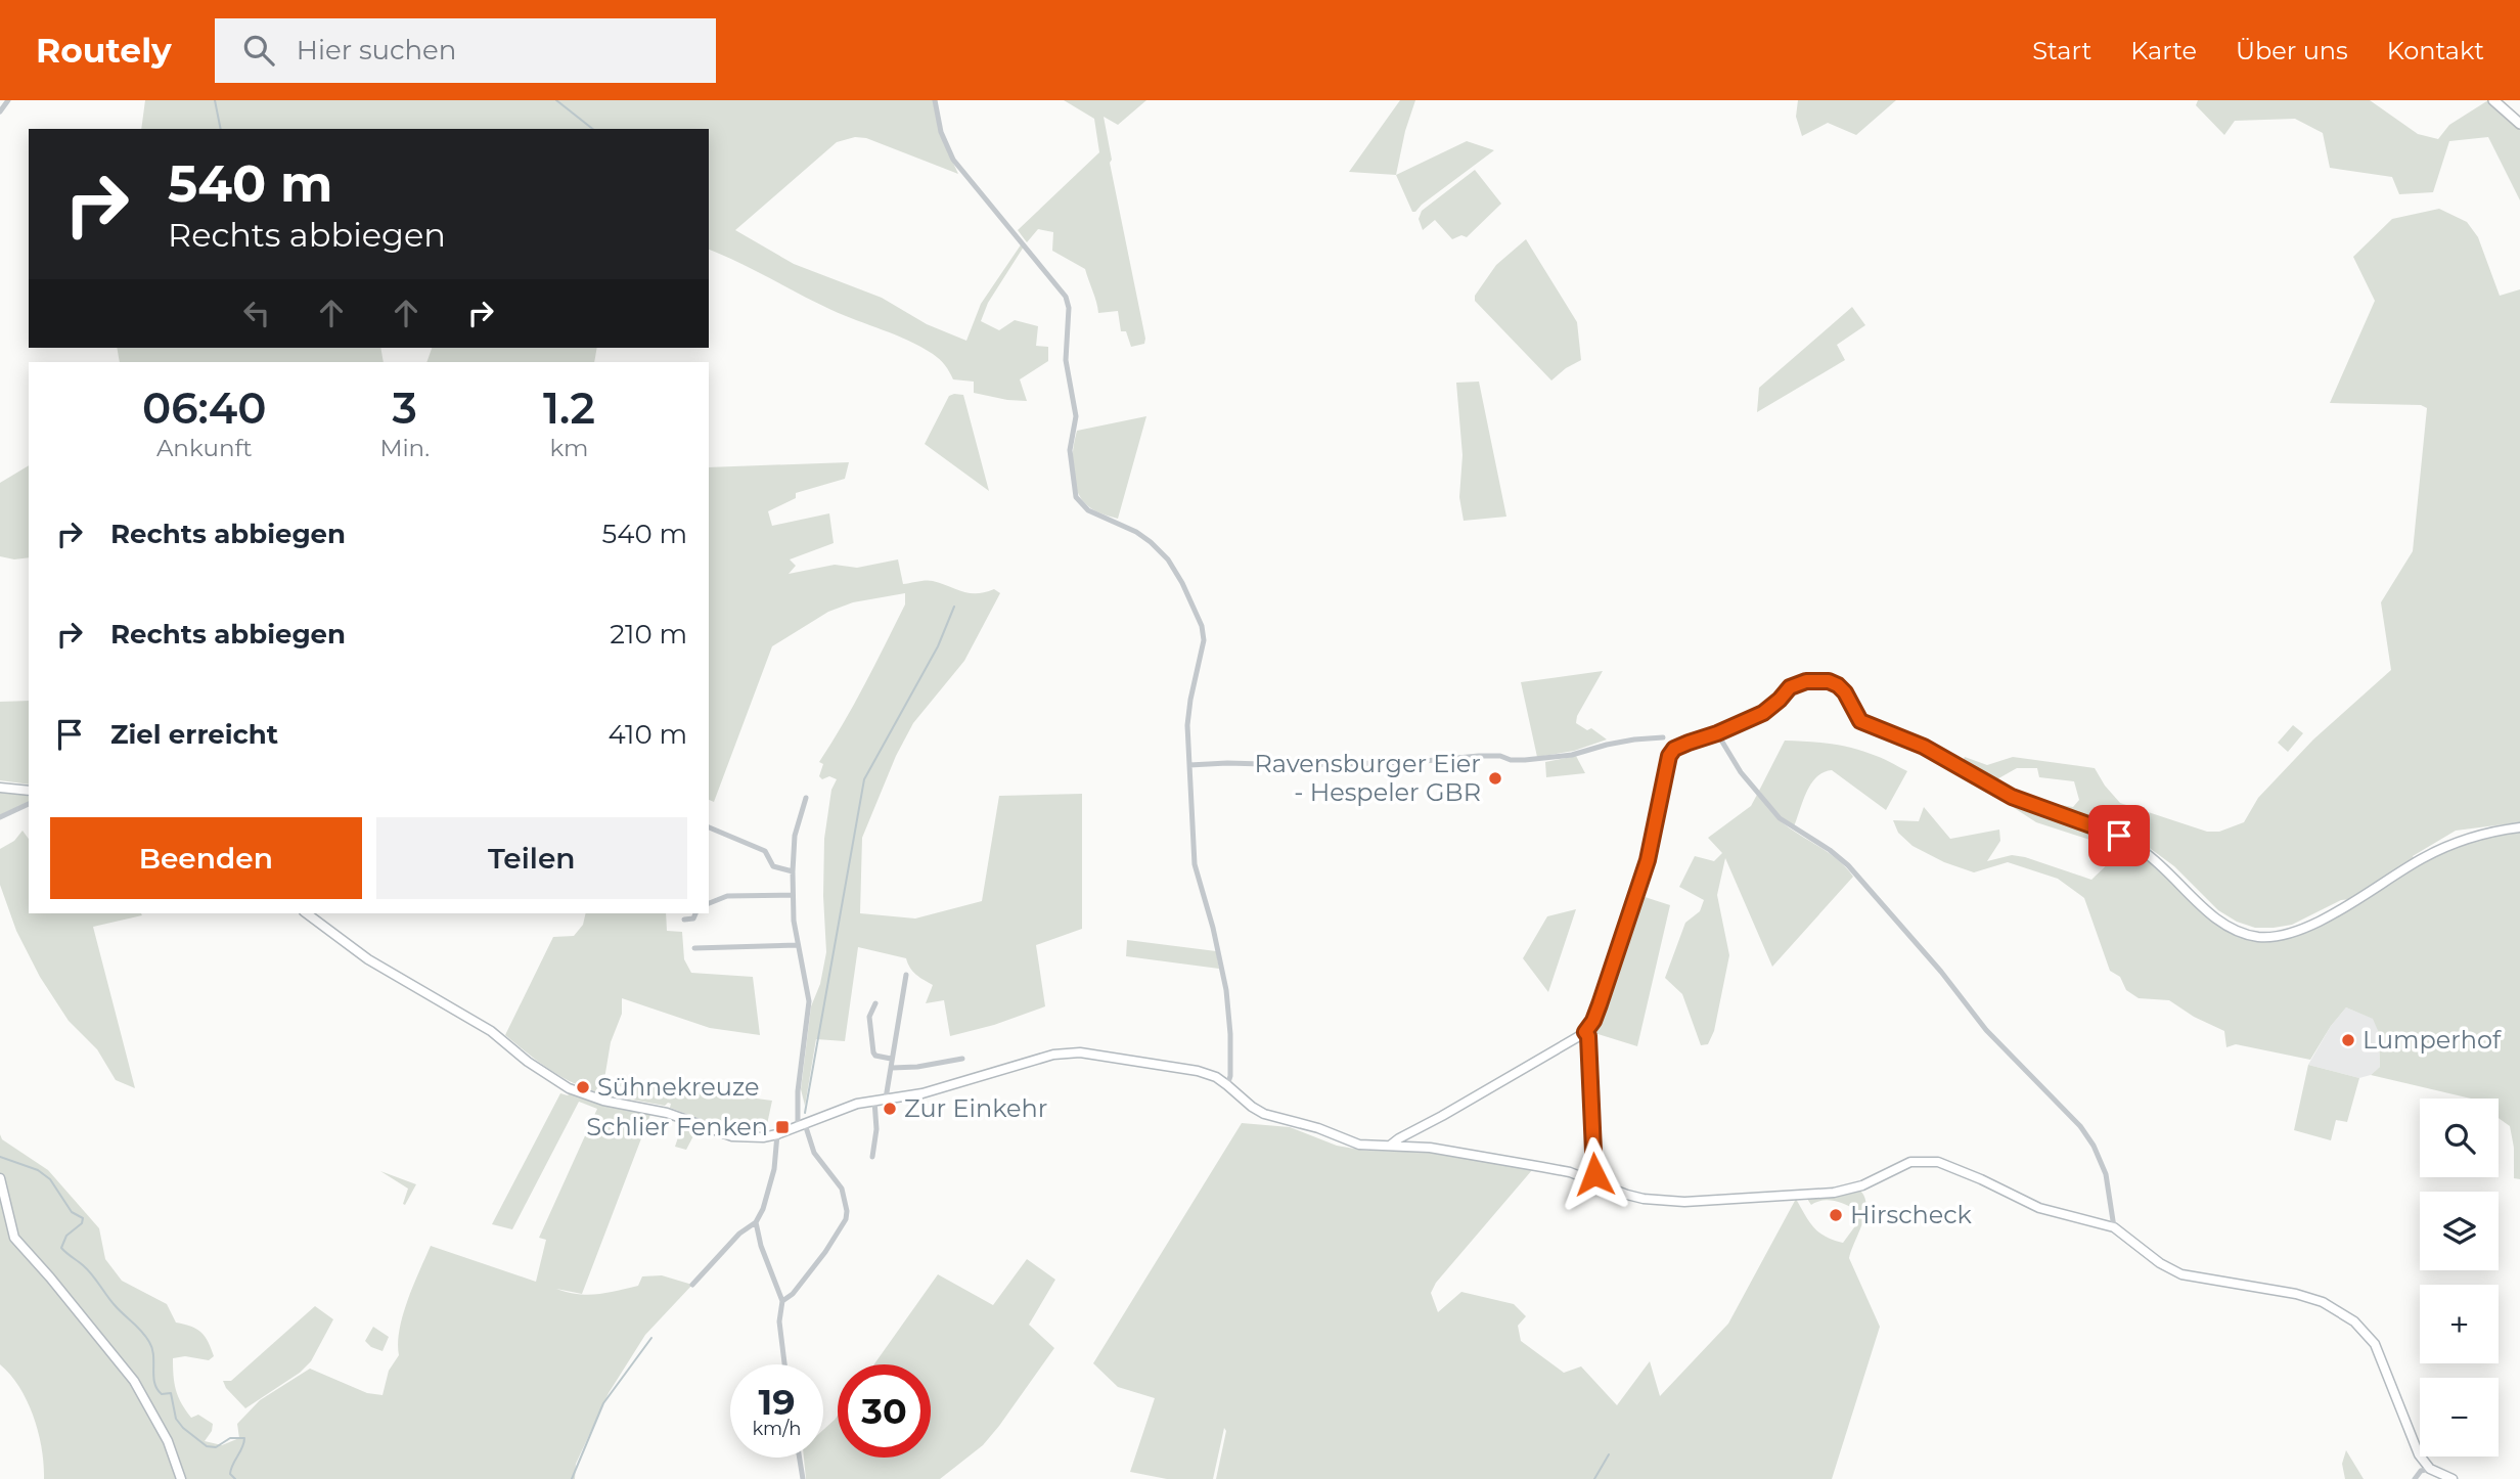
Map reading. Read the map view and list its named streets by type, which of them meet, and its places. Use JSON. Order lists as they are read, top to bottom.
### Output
{
  "places": {
    "other": [
      "Ravensburger Eier - Hespeler GBR",
      "Lumperhof",
      "Sühnekreuze",
      "Zur Einkehr",
      "Hirscheck"
    ],
    "transit": ["Schlier Fenken"]
  },
  "page": {
    "header": "Routely",
    "search": "Hier suchen",
    "nav": [
      "Start",
      "Karte",
      "Über uns",
      "Kontakt"
    ],
    "turn": ["540 m", "Rechts abbiegen"],
    "eta": [
      "06:40",
      "Ankunft",
      "3",
      "Min.",
      "1.2",
      "km"
    ],
    "list": [
      {
        "name": "Rechts abbiegen",
        "value": "540 m"
      },
      {
        "name": "Rechts abbiegen",
        "value": "210 m"
      },
      {
        "name": "Ziel erreicht",
        "value": "410 m"
      }
    ],
    "buttons": ["Beenden", "Teilen"],
    "map_buttons": ["+", "−"],
    "speed": "19 km/h",
    "limit": "30"
  }
}
